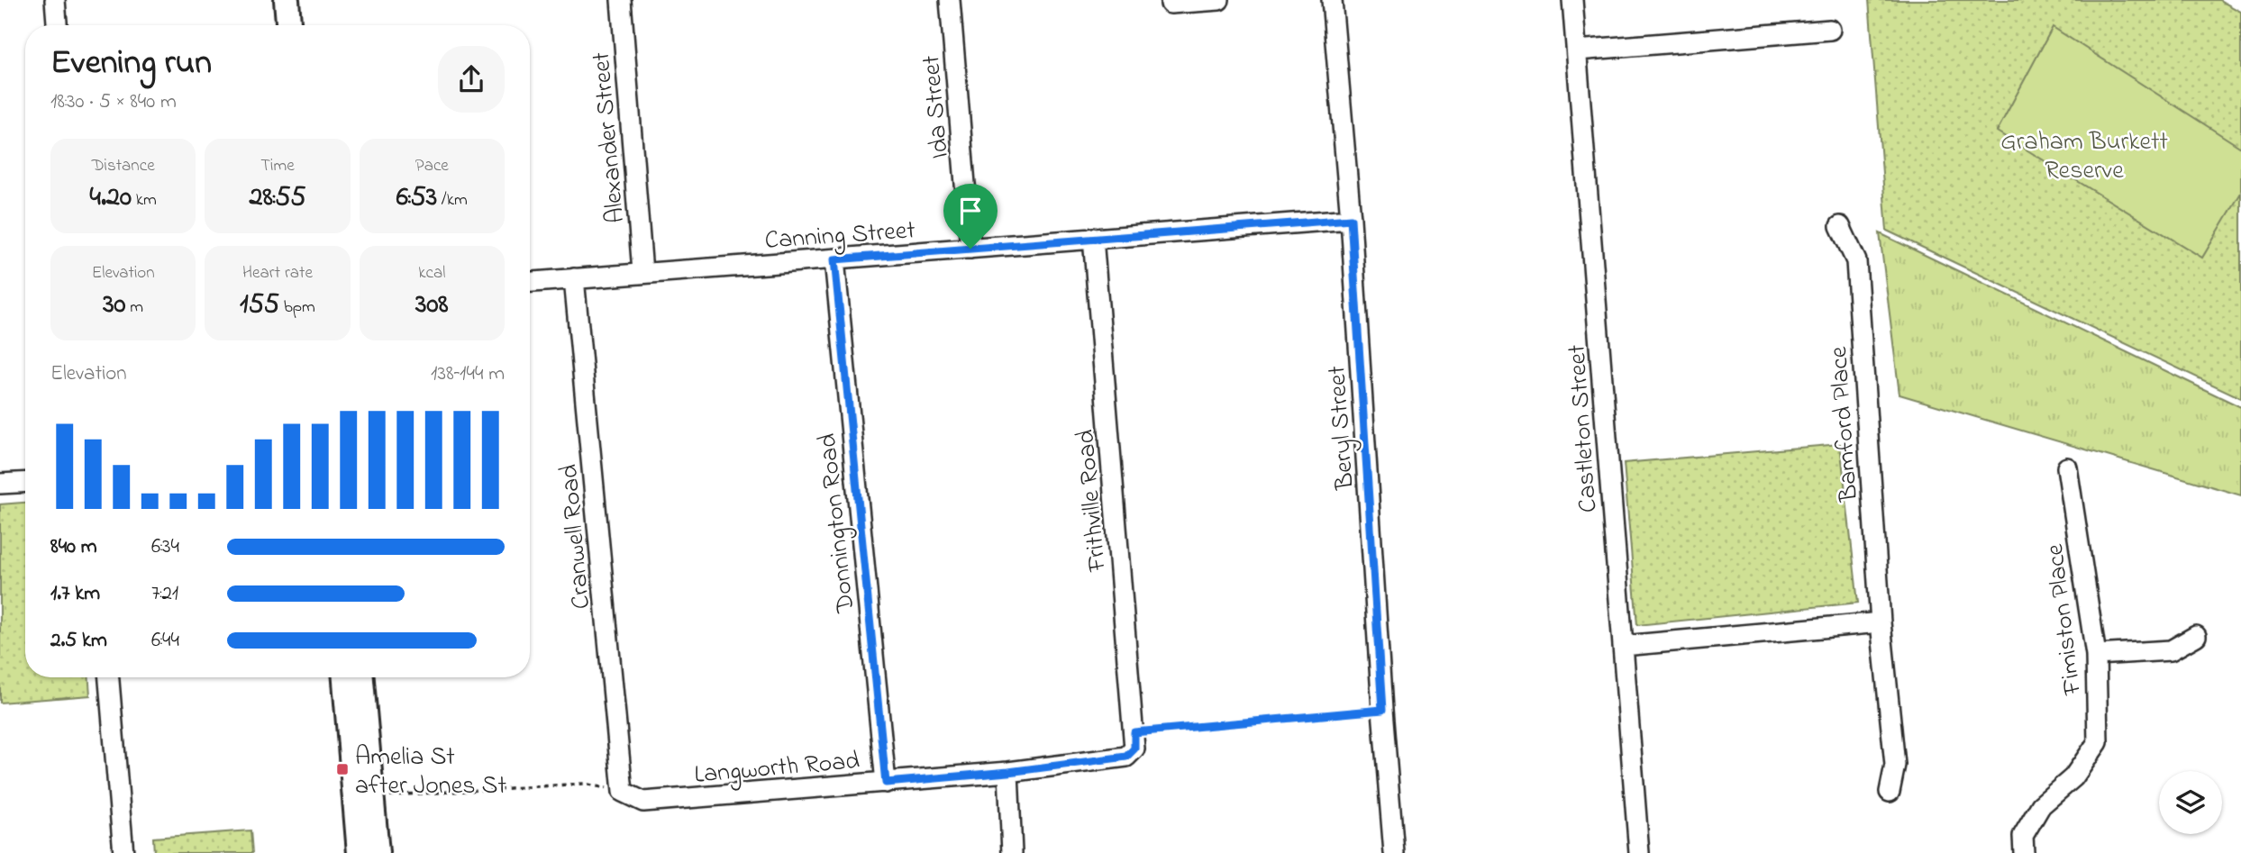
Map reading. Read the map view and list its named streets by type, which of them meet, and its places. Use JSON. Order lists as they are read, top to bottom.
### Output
{
  "streets": {
    "street": [
      "Ida Street",
      "Alexander Street",
      "Canning Street",
      "Bamford Place",
      "Beryl Street",
      "Castleton Street",
      "Frithville Road",
      "Donnington Road",
      "Cranwell Road",
      "Fimiston Place",
      "Langworth Road"
    ]
  },
  "crossings": [
    ["Ida Street", "Canning Street"],
    ["Alexander Street", "Canning Street"],
    ["Canning Street", "Beryl Street"],
    ["Canning Street", "Frithville Road"],
    ["Canning Street", "Donnington Road"],
    ["Canning Street", "Cranwell Road"],
    ["Frithville Road", "Langworth Road"],
    ["Donnington Road", "Langworth Road"],
    ["Cranwell Road", "Langworth Road"]
  ],
  "parks": ["Graham Burkett Reserve"],
  "places": {
    "transit": ["Amelia St after Jones St"]
  },
  "page": {
    "heading": ["Evening run", "18:30 · 5 × 840 m"],
    "stats": [
      ["Distance", "4.20 km"],
      ["Time", "28:55"],
      ["Pace", "6:53 /km"],
      ["Elevation", "30 m"],
      ["Heart rate", "155 bpm"],
      ["kcal", "308"]
    ],
    "chart": ["Elevation", "138–144 m"],
    "list": [
      {
        "name": "840 m",
        "note": "6:34"
      },
      {
        "name": "1.7 km",
        "note": "7:21"
      },
      {
        "name": "2.5 km",
        "note": "6:44"
      }
    ]
  }
}
